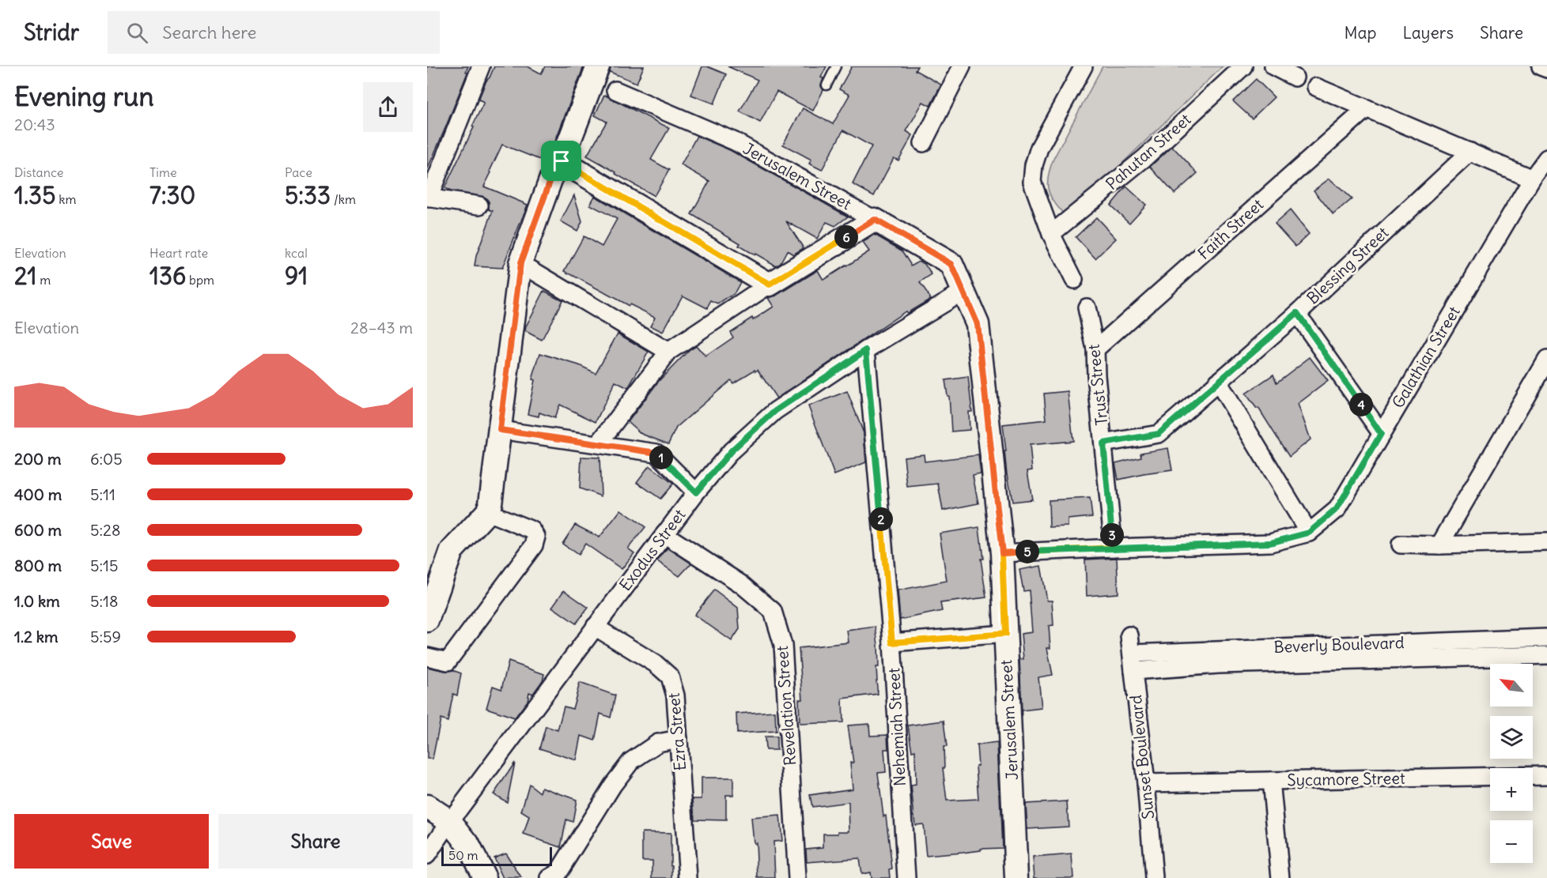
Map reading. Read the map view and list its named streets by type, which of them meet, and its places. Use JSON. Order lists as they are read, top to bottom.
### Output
{
  "streets": {
    "street": [
      "Pahutan Street",
      "Jerusalem Street",
      "Faith Street",
      "Blessing Street",
      "Galathian Street",
      "Trust Street",
      "Exodus Street",
      "Beverly Boulevard",
      "Revelation Street",
      "Nehemiah Street",
      "Ezra Street",
      "Sunset Boulevard",
      "Sycamore Street"
    ]
  },
  "crossings": [
    ["Jerusalem Street", "Galathian Street"],
    ["Jerusalem Street", "Exodus Street"],
    ["Faith Street", "Trust Street"],
    ["Blessing Street", "Trust Street"],
    ["Galathian Street", "Trust Street"],
    ["Exodus Street", "Revelation Street"],
    ["Exodus Street", "Nehemiah Street"],
    ["Exodus Street", "Ezra Street"],
    ["Beverly Boulevard", "Sunset Boulevard"],
    ["Sunset Boulevard", "Sycamore Street"]
  ],
  "scale_bar": "50 m",
  "north": "top left",
  "page": {
    "header": "Stridr",
    "search": "Search here",
    "nav": ["Map", "Layers", "Share"],
    "heading": ["Evening run", "20:43"],
    "stats": [
      ["Distance", "1.35 km"],
      ["Time", "7:30"],
      ["Pace", "5:33 /km"],
      ["Elevation", "21 m"],
      ["Heart rate", "136 bpm"],
      ["kcal", "91"]
    ],
    "pins": [
      "6",
      "4",
      "1",
      "2",
      "3",
      "5"
    ],
    "chart": ["Elevation", "28–43 m"],
    "list": [
      {
        "name": "200 m",
        "note": "6:05"
      },
      {
        "name": "400 m",
        "note": "5:11"
      },
      {
        "name": "600 m",
        "note": "5:28"
      },
      {
        "name": "800 m",
        "note": "5:15"
      },
      {
        "name": "1.0 km",
        "note": "5:18"
      },
      {
        "name": "1.2 km",
        "note": "5:59"
      }
    ],
    "map_buttons": ["+", "−"],
    "buttons": ["Save", "Share"],
    "scale": "50 m"
  }
}
